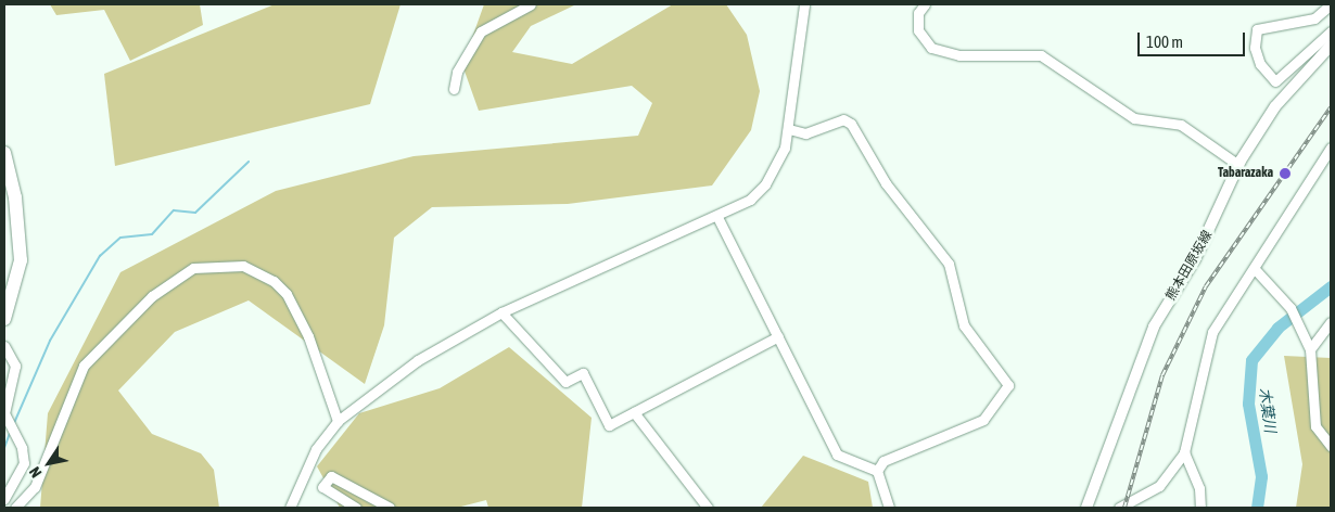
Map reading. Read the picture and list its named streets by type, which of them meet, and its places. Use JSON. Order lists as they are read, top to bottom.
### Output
{
  "streets": {
    "main road": ["熊本田原坂線"]
  },
  "water": ["木葉川"],
  "places": ["Tabarazaka"],
  "scale_bar": "100 m",
  "north": "bottom left"
}
